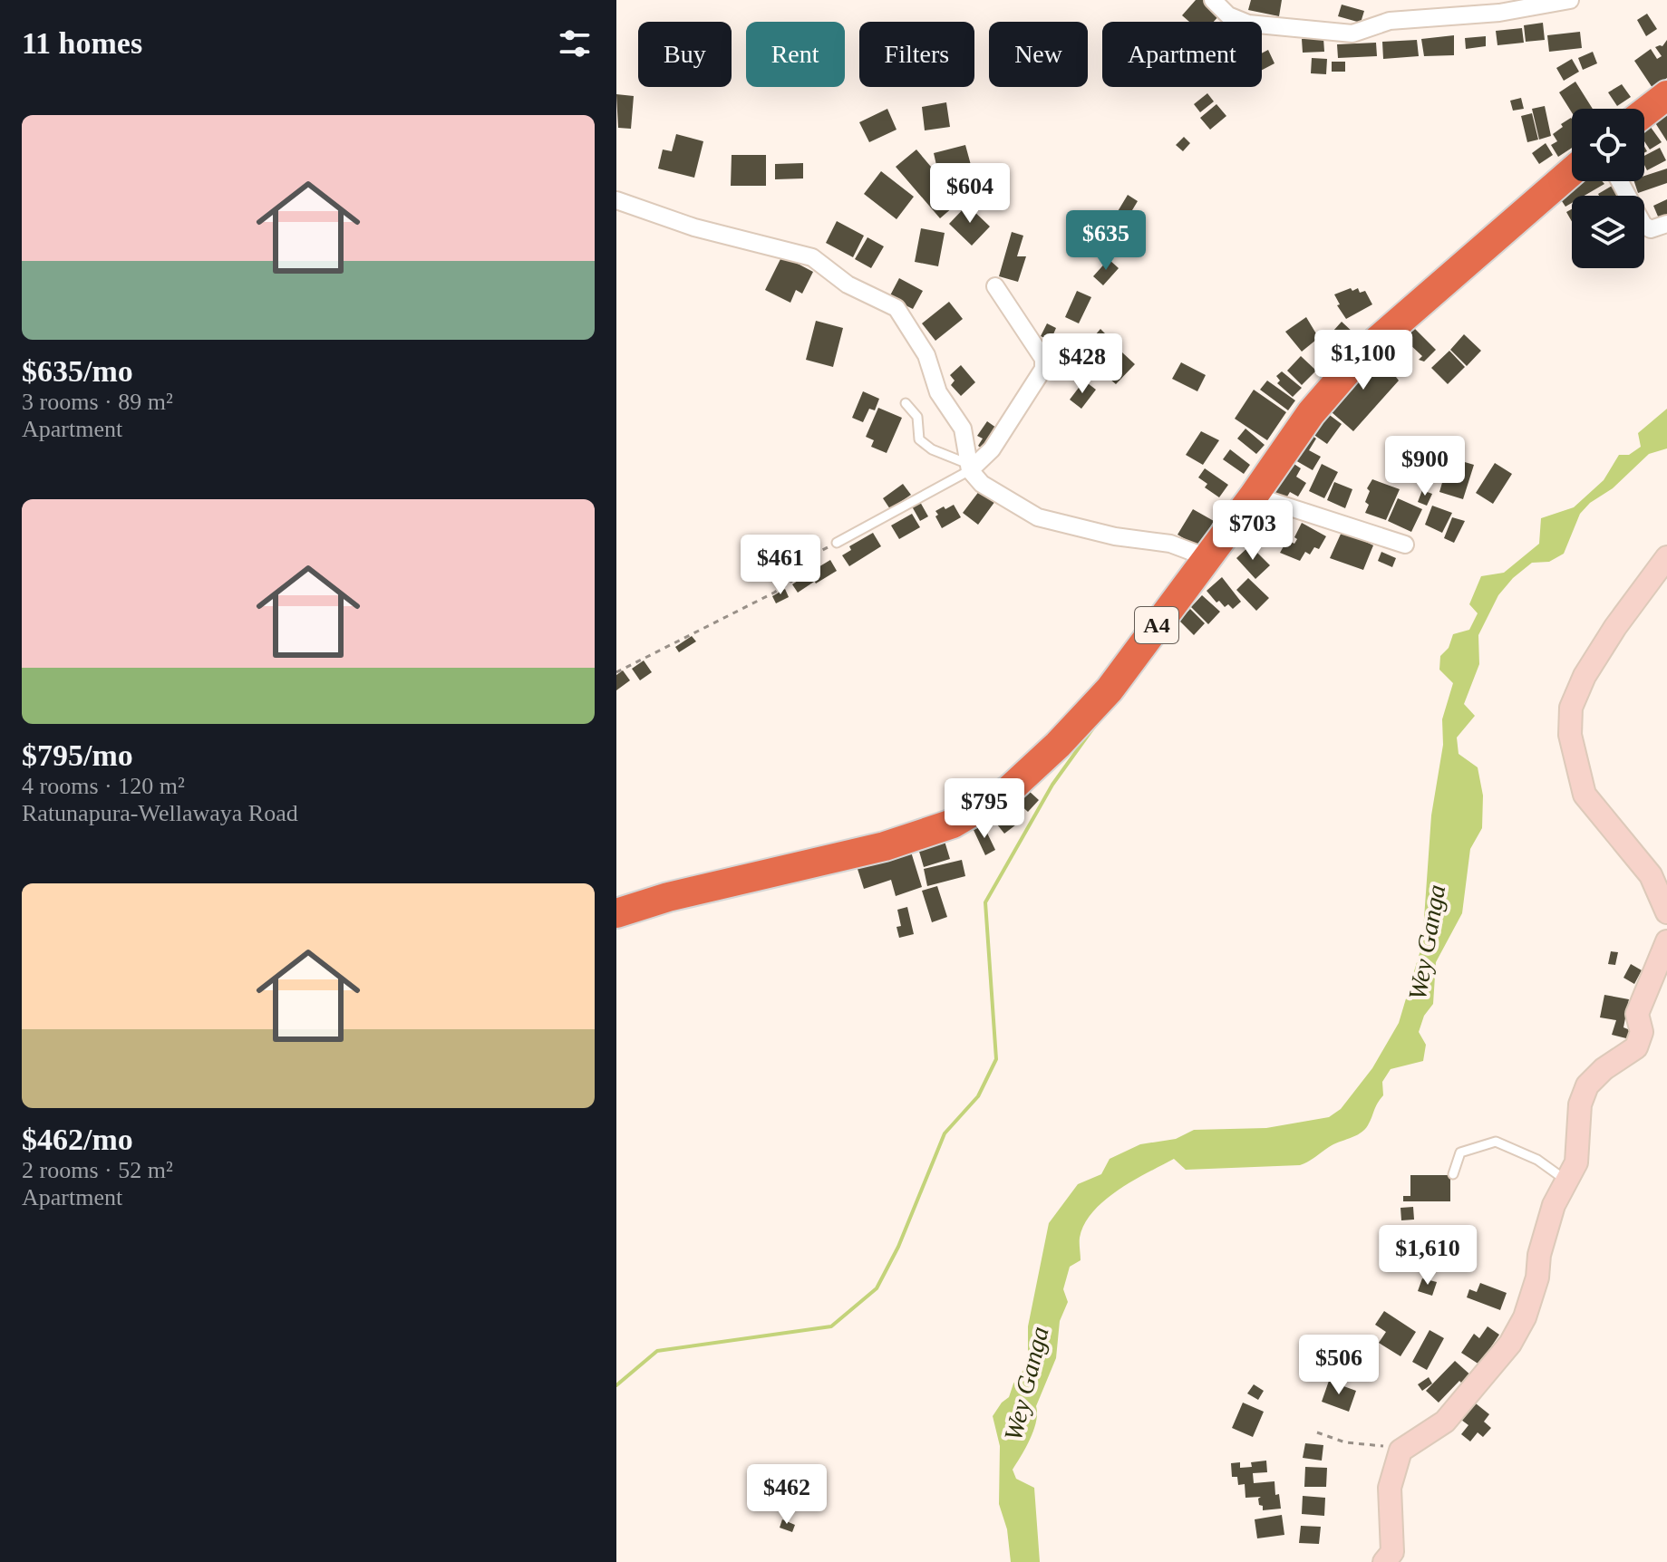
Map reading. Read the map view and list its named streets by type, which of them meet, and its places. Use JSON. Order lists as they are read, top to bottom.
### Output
{
  "streets": {
    "highway": ["A4"]
  },
  "water": ["Wey Ganga"],
  "page": {
    "heading": "11 homes",
    "chip": [
      "Buy",
      "Rent",
      "Filters",
      "New",
      "Apartment"
    ],
    "list": [
      {
        "name": "$635/mo",
        "note": "3 rooms · 89 m² · Apartment"
      },
      {
        "name": "$795/mo",
        "note": "4 rooms · 120 m² · Ratunapura-Wellawaya Road"
      },
      {
        "name": "$462/mo",
        "note": "2 rooms · 52 m² · Apartment"
      }
    ],
    "price": [
      "$604",
      "$635",
      "$1,100",
      "$428",
      "$900",
      "$703",
      "$461",
      "$795",
      "$1,610",
      "$506",
      "$462"
    ]
  }
}
